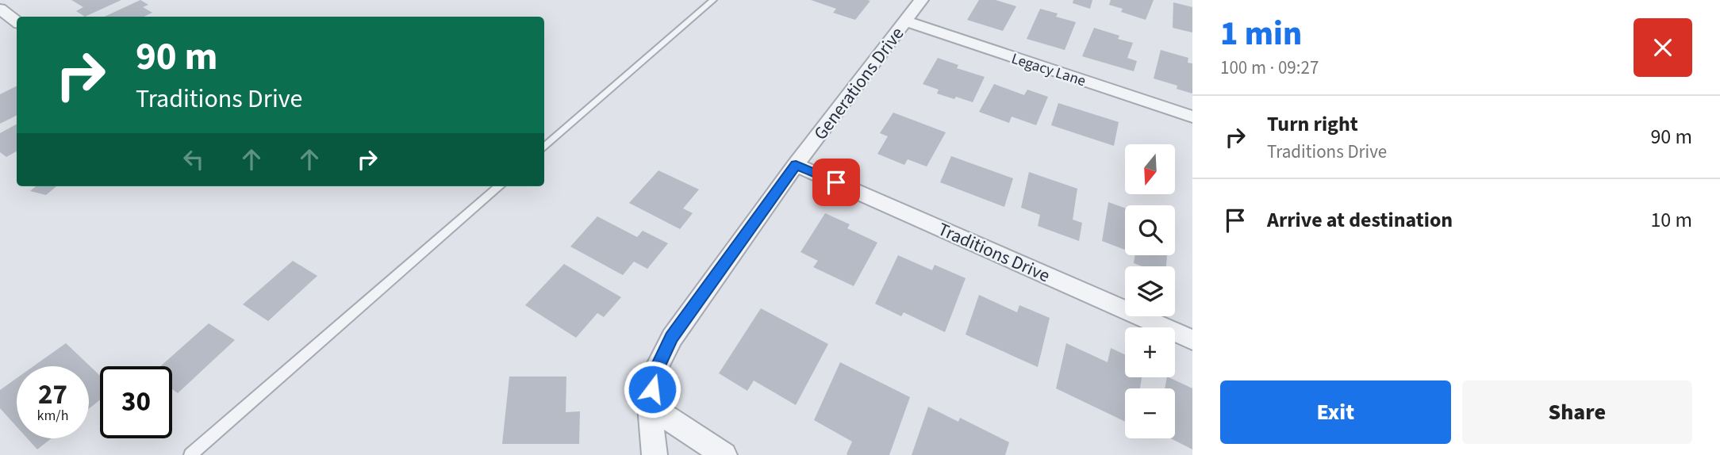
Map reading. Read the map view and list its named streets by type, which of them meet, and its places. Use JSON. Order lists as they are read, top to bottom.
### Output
{
  "streets": {
    "street": ["Legacy Lane", "Generations Drive", "Traditions Drive"]
  },
  "crossings": [
    ["Legacy Lane", "Generations Drive"],
    ["Generations Drive", "Traditions Drive"]
  ],
  "north": "bottom",
  "page": {
    "heading": ["1 min", "100 m · 09:27"],
    "turn": ["90 m", "Traditions Drive"],
    "list": [
      {
        "name": "Turn right",
        "note": "Traditions Drive",
        "value": "90 m"
      },
      {
        "name": "Arrive at destination",
        "value": "10 m"
      }
    ],
    "map_buttons": ["+", "−"],
    "speed": "27 km/h",
    "limit": "30",
    "buttons": ["Exit", "Share"]
  }
}
